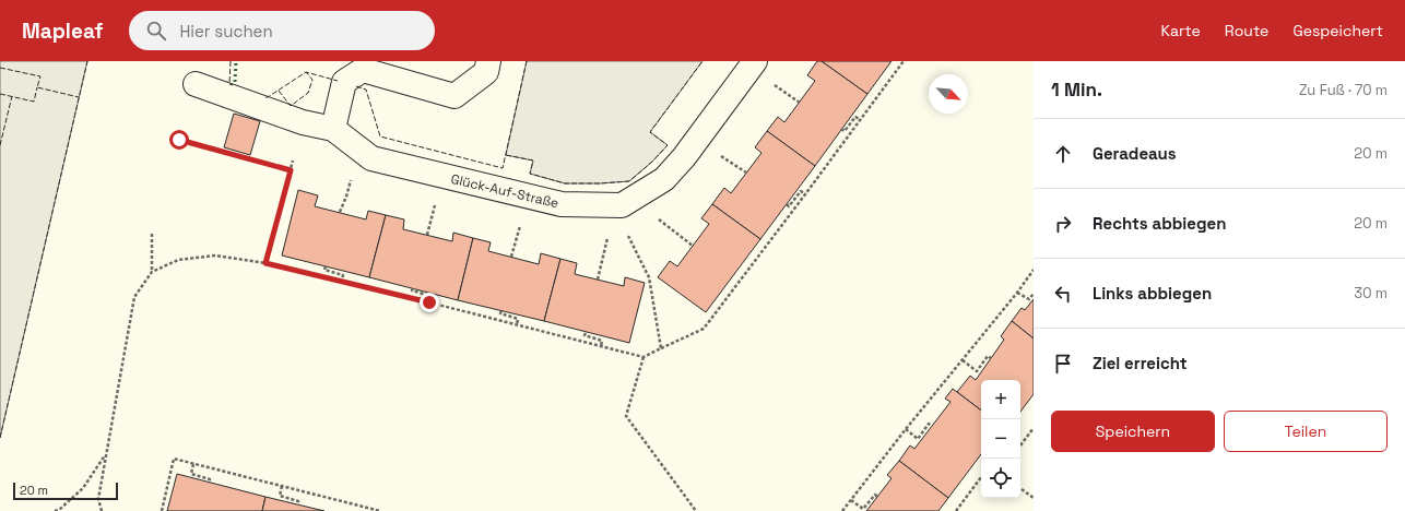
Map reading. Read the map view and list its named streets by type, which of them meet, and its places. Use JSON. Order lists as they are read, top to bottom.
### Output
{
  "streets": {
    "street": ["Glück-Auf-Straße"]
  },
  "scale_bar": "20 m",
  "north": "bottom right",
  "page": {
    "header": "Mapleaf",
    "search": "Hier suchen",
    "nav": ["Karte", "Route", "Gespeichert"],
    "heading": ["1 Min.", "Zu Fuß · 70 m"],
    "list": [
      ["Geradeaus", "20 m"],
      ["Rechts abbiegen", "20 m"],
      ["Links abbiegen", "30 m"],
      "Ziel erreicht"
    ],
    "map_buttons": ["+", "−"],
    "buttons": ["Speichern", "Teilen"],
    "scale": "20 m"
  }
}
